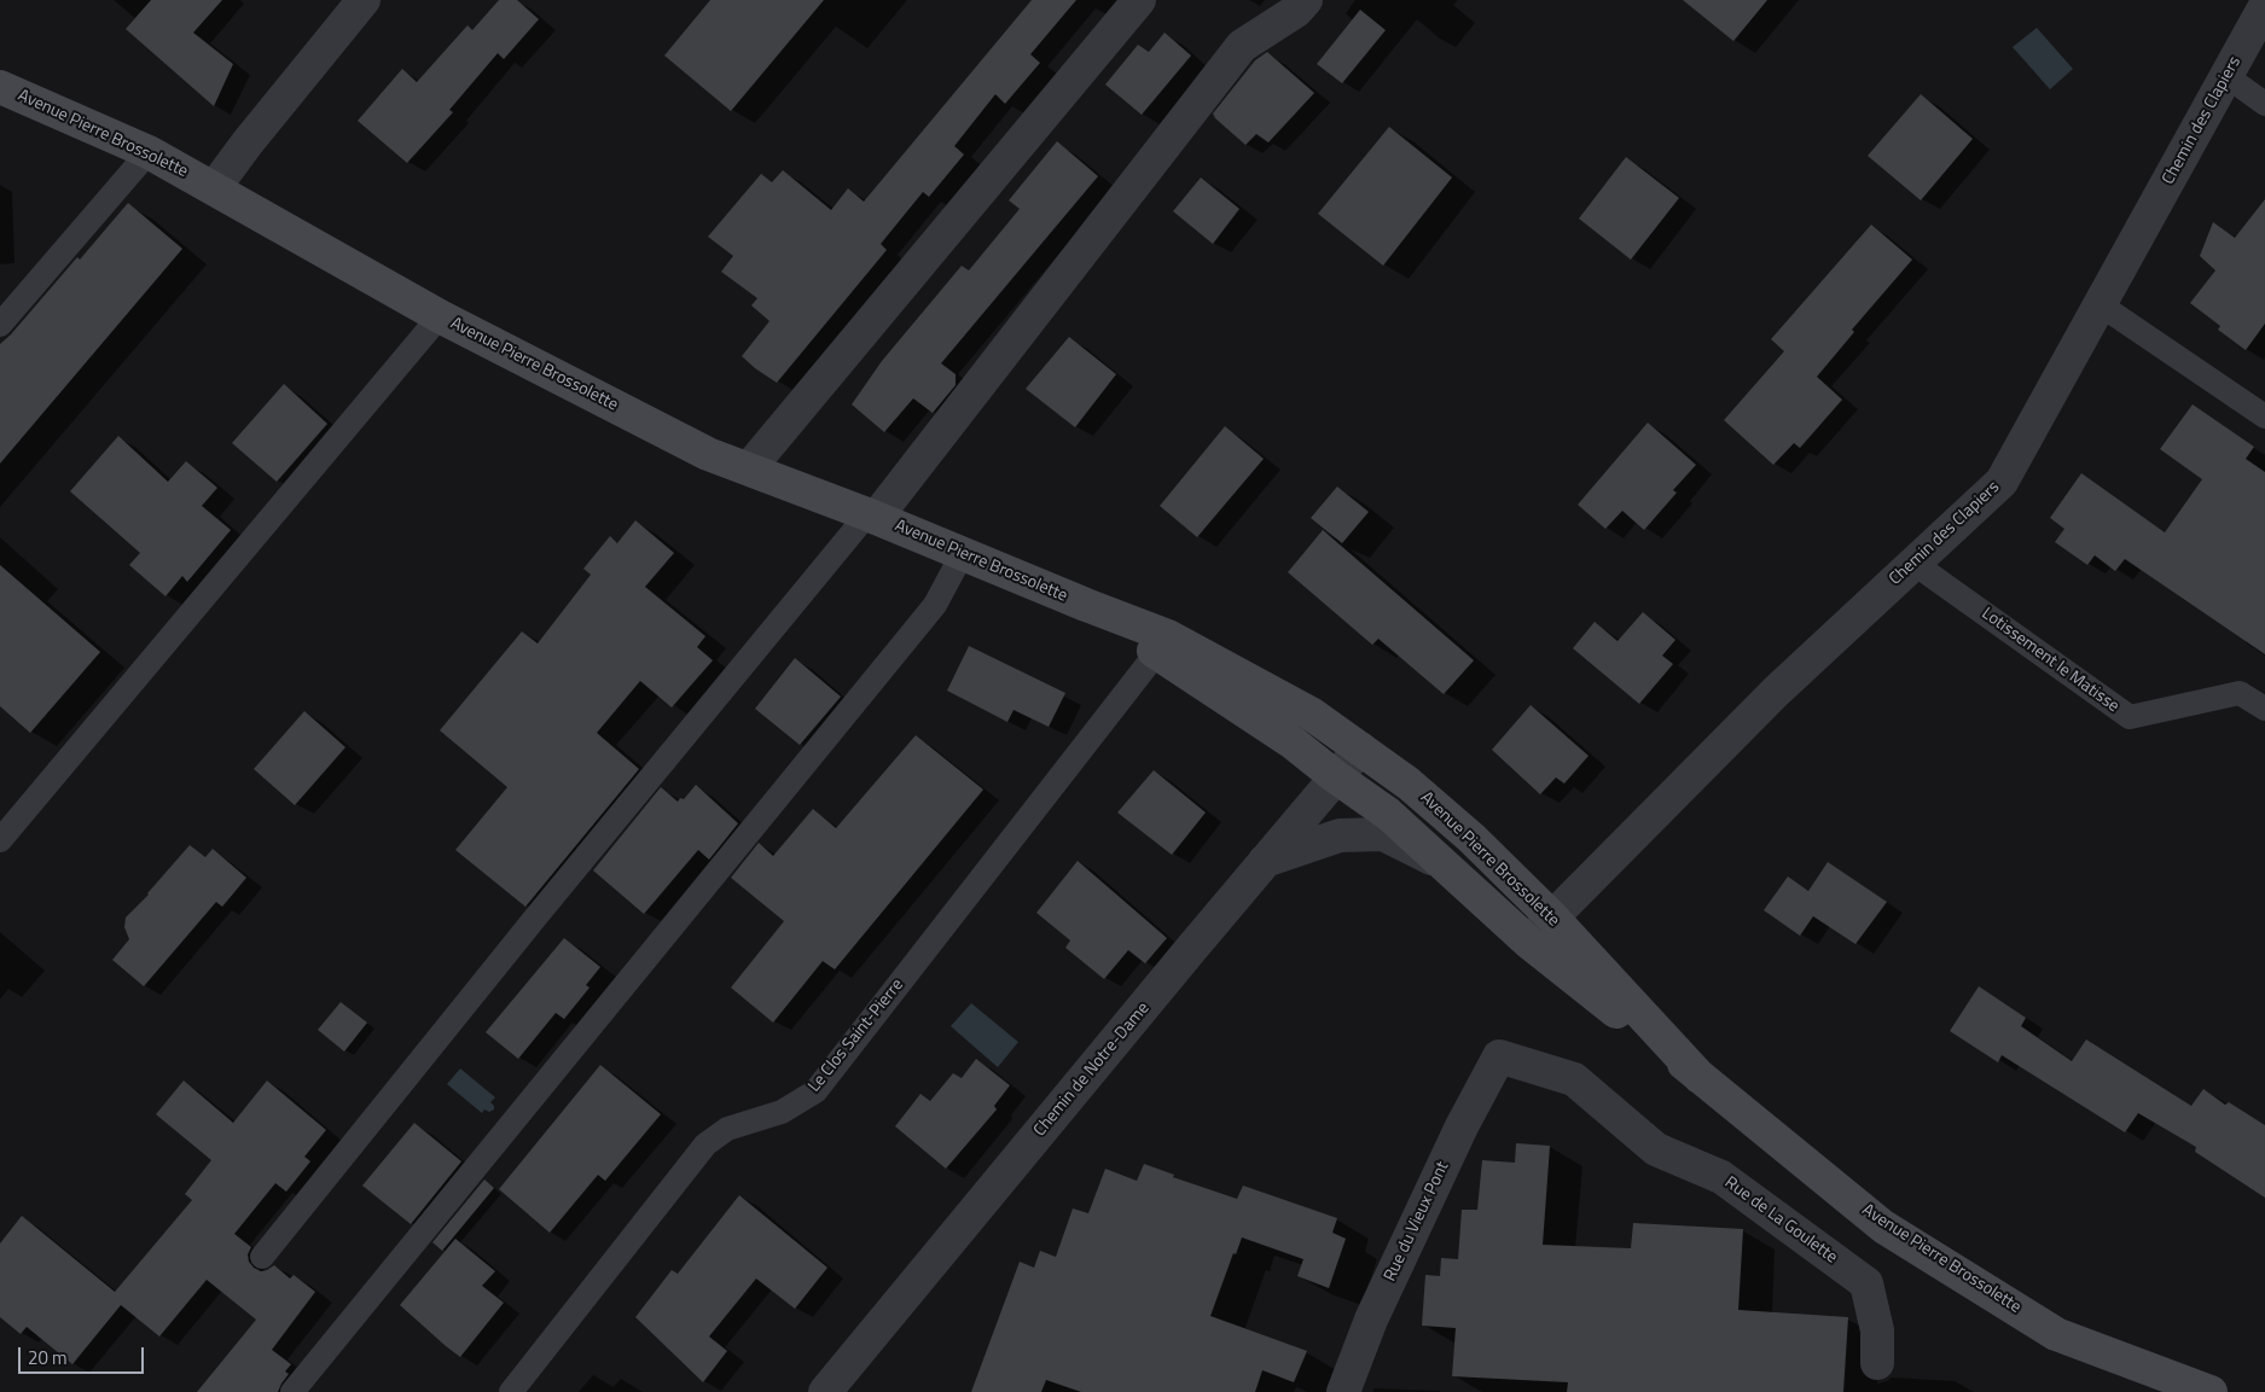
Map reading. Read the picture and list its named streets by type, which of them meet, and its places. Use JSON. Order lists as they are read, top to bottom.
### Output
{
  "streets": {
    "street": [
      "Chemin des Clapiers",
      "Avenue Pierre Brossolette",
      "Chemin de Notre-Dame",
      "Rue de La Goulette",
      "Rue du Vieux Pont"
    ],
    "lane": ["Lotissement le Matisse", "Le Clos Saint-Pierre"]
  },
  "crossings": [
    ["Chemin des Clapiers", "Avenue Pierre Brossolette"],
    ["Chemin des Clapiers", "Lotissement le Matisse"],
    ["Avenue Pierre Brossolette", "Le Clos Saint-Pierre"],
    ["Avenue Pierre Brossolette", "Chemin de Notre-Dame"],
    ["Rue de La Goulette", "Rue du Vieux Pont"]
  ],
  "scale_bar": "20 m"
}
